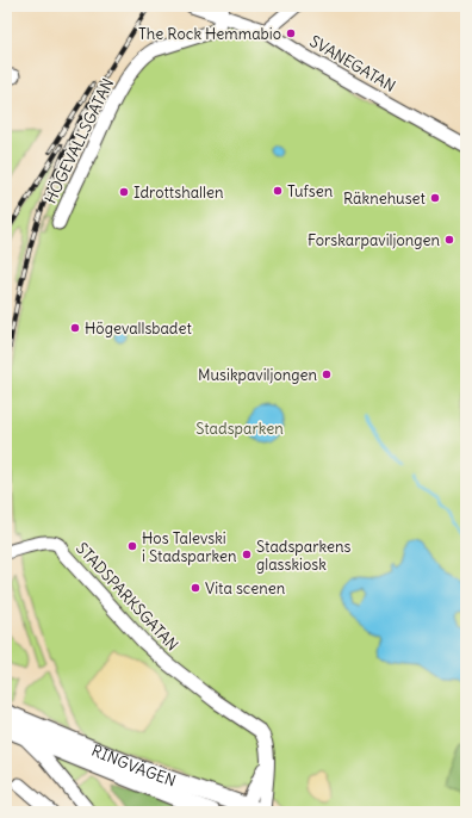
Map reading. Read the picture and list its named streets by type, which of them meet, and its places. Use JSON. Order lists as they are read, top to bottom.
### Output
{
  "streets": {
    "main road": ["RINGVÄGEN"],
    "street": ["SVANEGATAN", "HÖGEVALLSGATAN", "STADSPARKSGATAN"]
  },
  "crossings": [
    ["SVANEGATAN", "HÖGEVALLSGATAN"],
    ["STADSPARKSGATAN", "RINGVÄGEN"]
  ],
  "parks": ["Stadsparken"],
  "places": [
    "The Rock Hemmabio",
    "Tufsen",
    "Idrottshallen",
    "Räknehuset",
    "Forskarpaviljongen",
    "Högevallsbadet",
    "Musikpaviljongen",
    "Hos Talevski i Stadsparken",
    "Stadsparkens glasskiosk",
    "Vita scenen"
  ]
}
